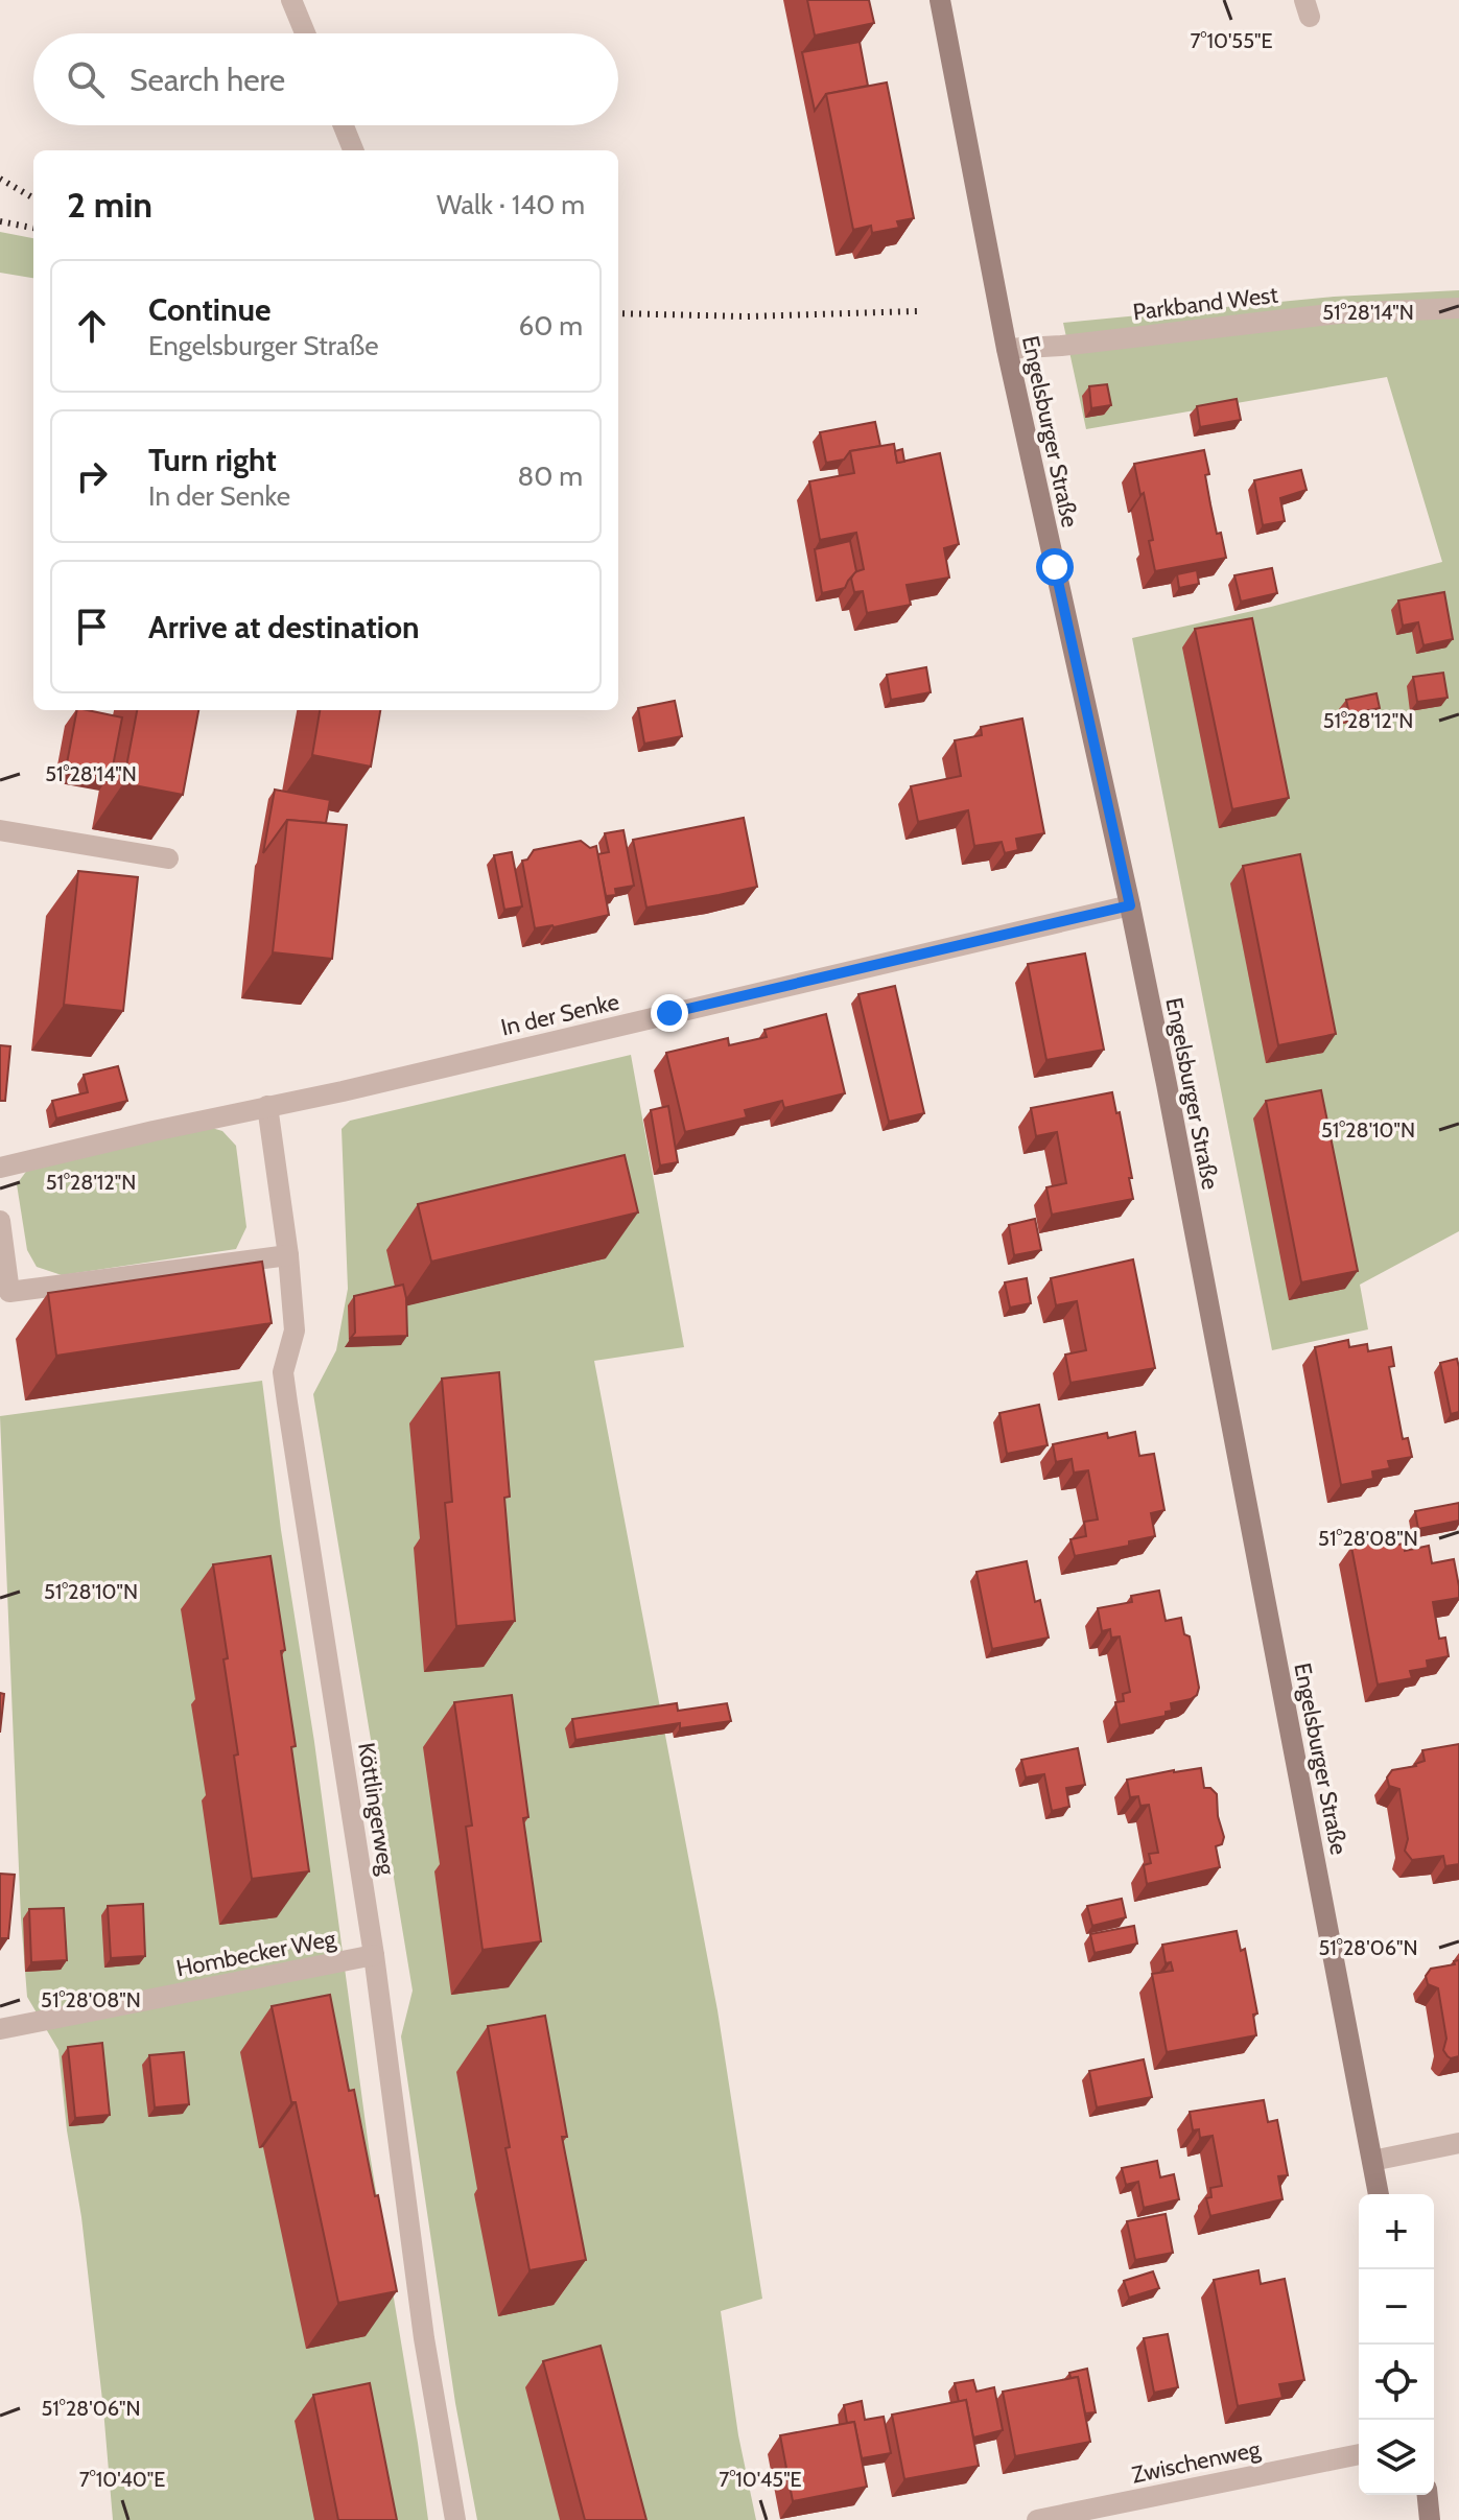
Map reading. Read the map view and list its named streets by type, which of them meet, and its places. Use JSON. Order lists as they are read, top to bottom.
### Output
{
  "streets": {
    "street": [
      "Parkband West",
      "Engelsburger Straße",
      "In der Senke",
      "Köttlingerweg",
      "Hombecker Weg",
      "Zwischenweg"
    ]
  },
  "crossings": [
    ["Parkband West", "Engelsburger Straße"],
    ["Engelsburger Straße", "In der Senke"],
    ["In der Senke", "Köttlingerweg"],
    ["Köttlingerweg", "Hombecker Weg"]
  ],
  "page": {
    "search": "Search here",
    "heading": ["2 min", "Walk · 140 m"],
    "list": [
      ["Continue", "Engelsburger Straße", "60 m"],
      ["Turn right", "In der Senke", "80 m"],
      "Arrive at destination"
    ],
    "map_buttons": ["+", "−"]
  },
  "coordinates": [
    "7°10'55\"E",
    "51°28'14\"N",
    "51°28'12\"N",
    "51°28'10\"N",
    "51°28'08\"N",
    "51°28'06\"N",
    "7°10'40\"E",
    "7°10'45\"E"
  ]
}
